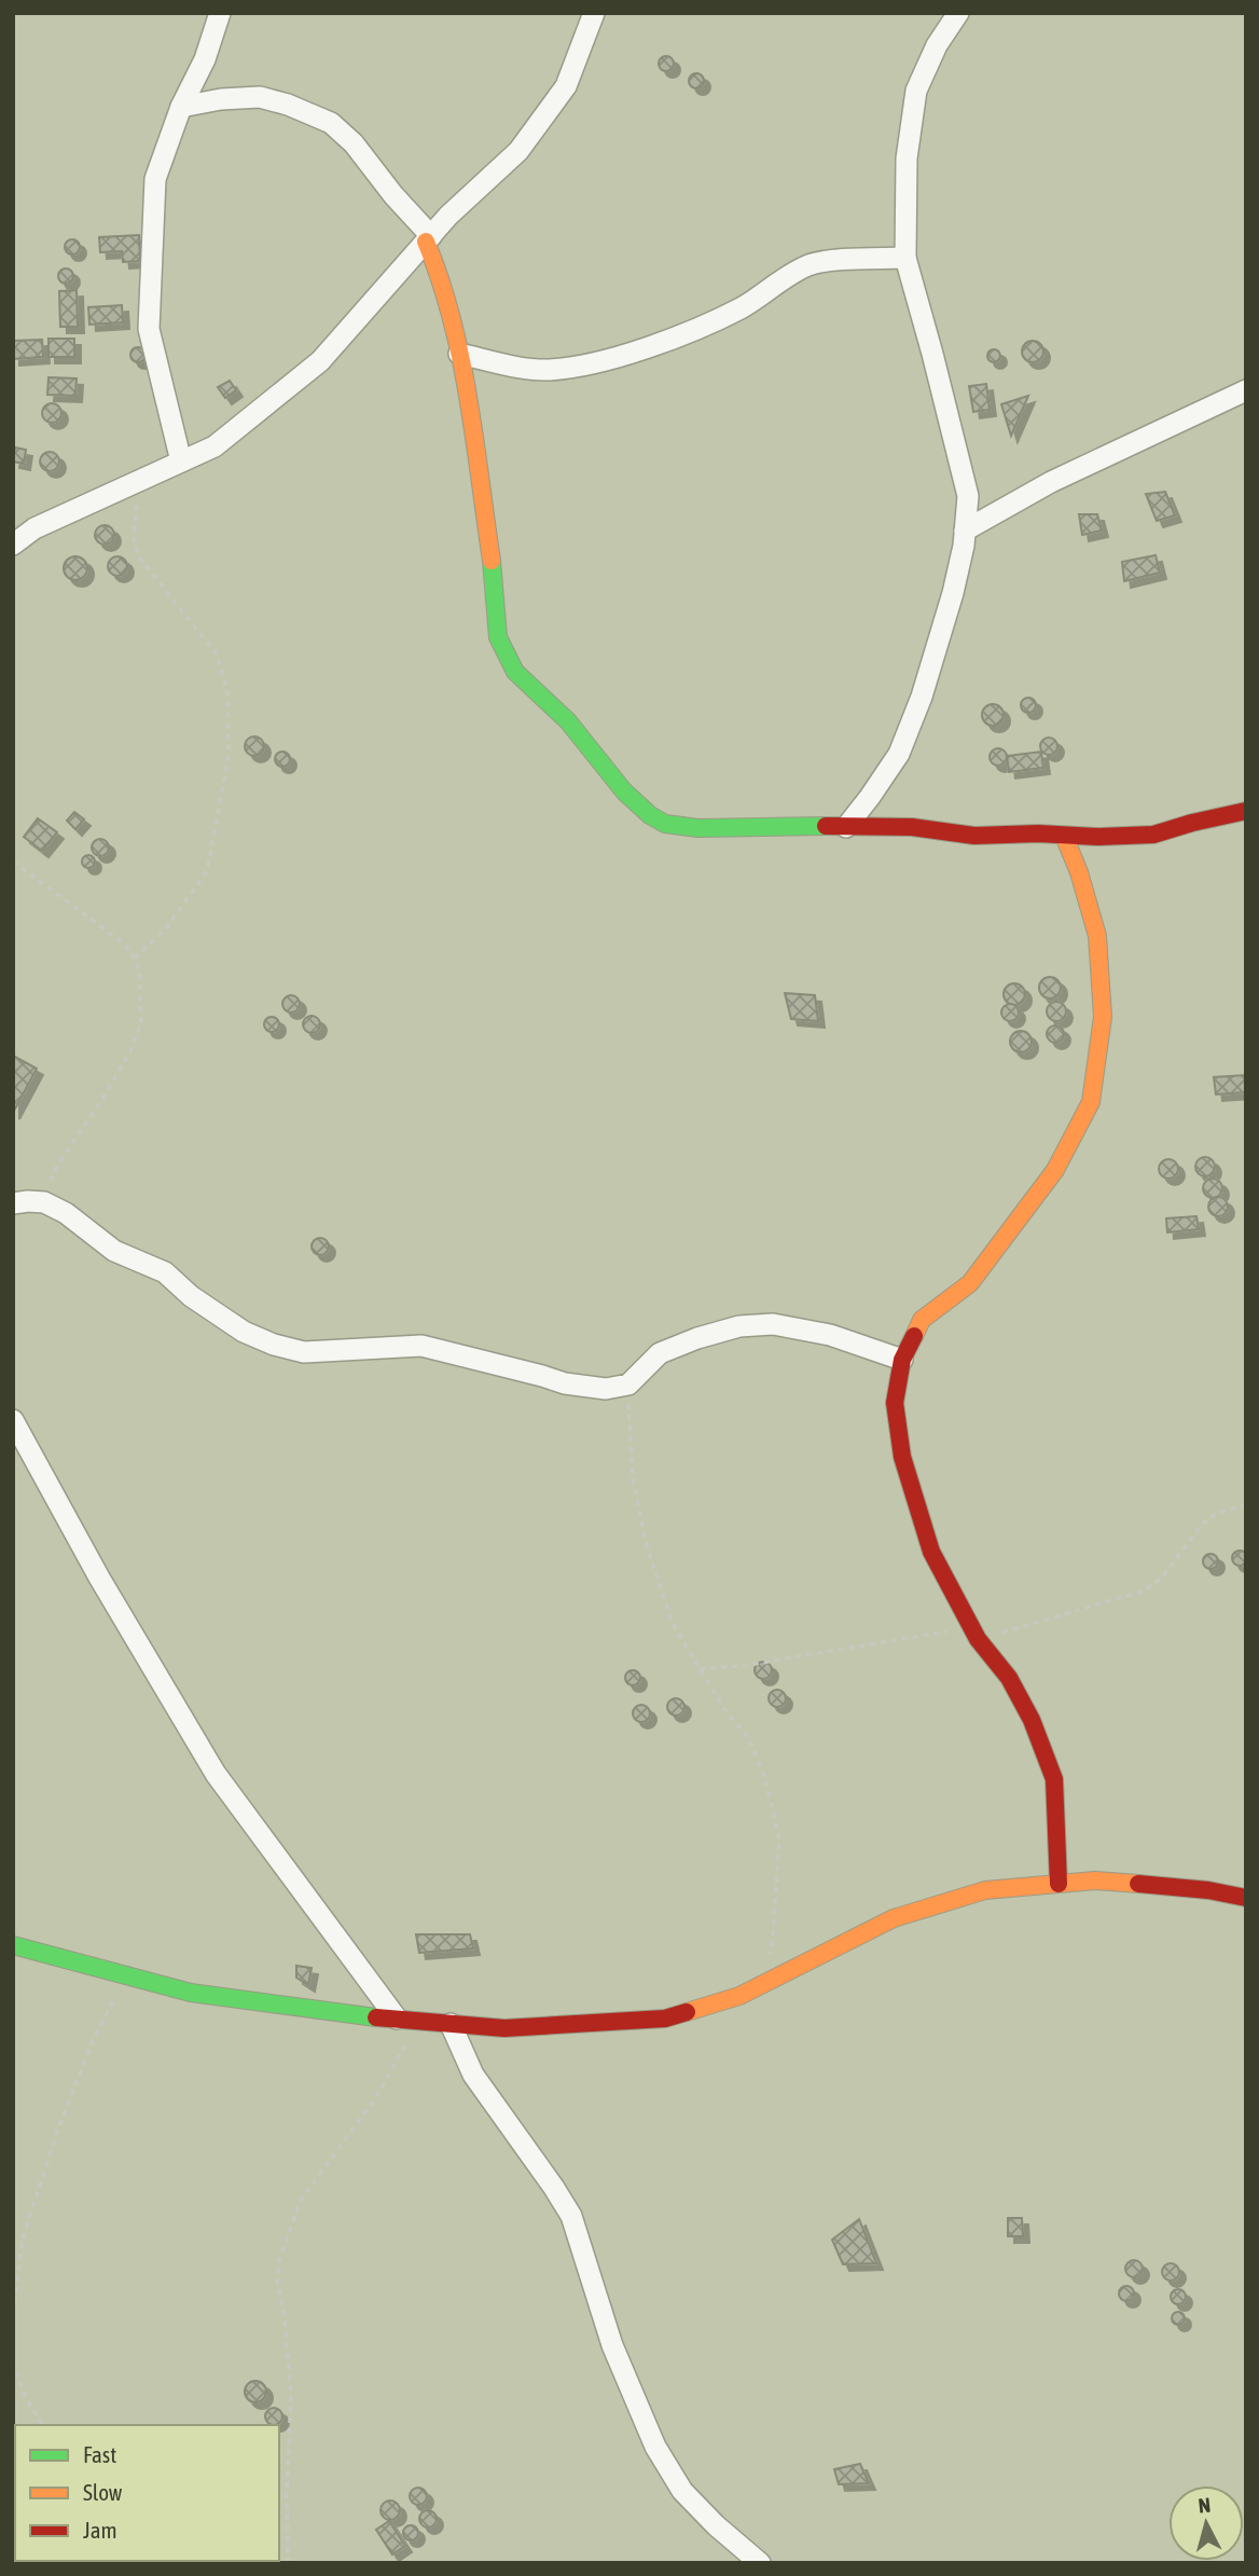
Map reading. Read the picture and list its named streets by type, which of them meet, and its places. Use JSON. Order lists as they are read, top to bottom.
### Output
{
  "legend": ["Fast", "Slow", "Jam"],
  "north": "top"
}
